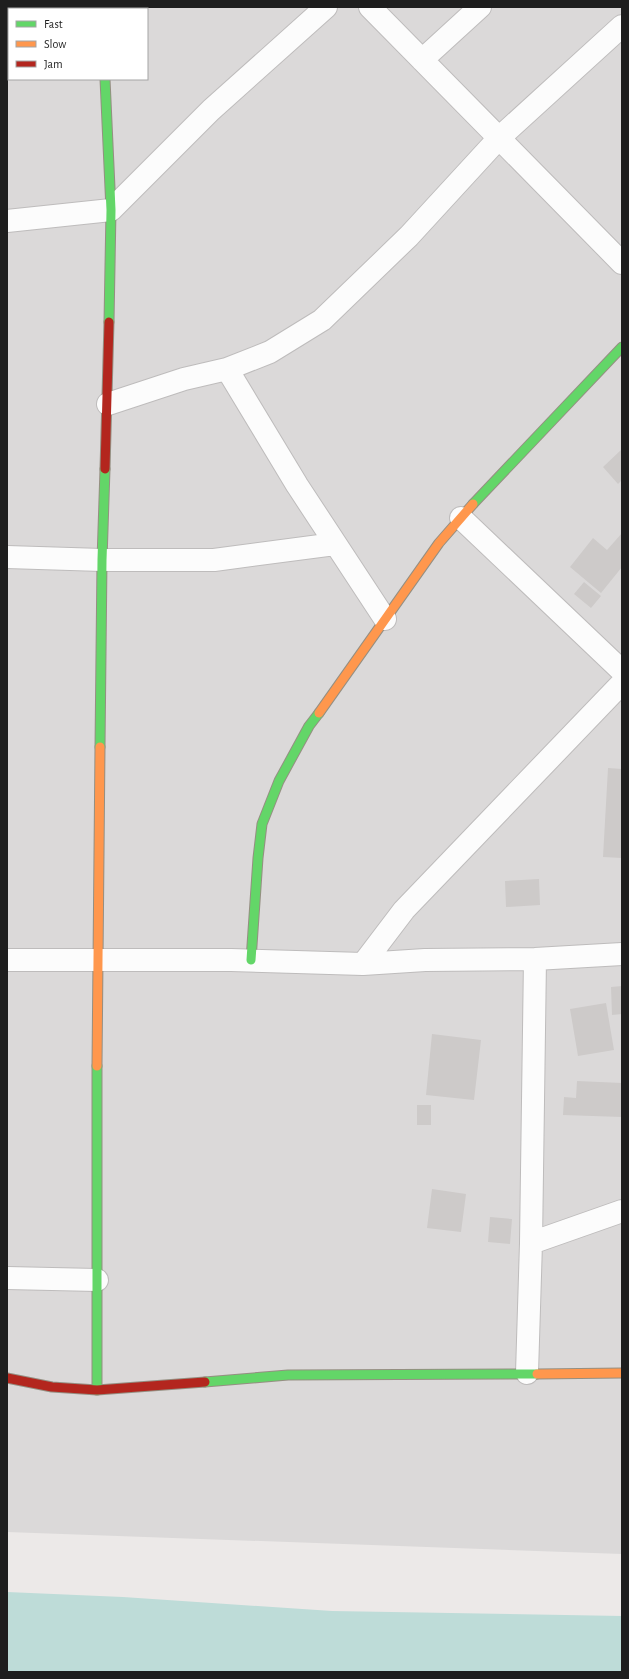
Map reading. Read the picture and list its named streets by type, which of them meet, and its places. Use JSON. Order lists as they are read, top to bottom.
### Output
{
  "legend": ["Fast", "Slow", "Jam"]
}
